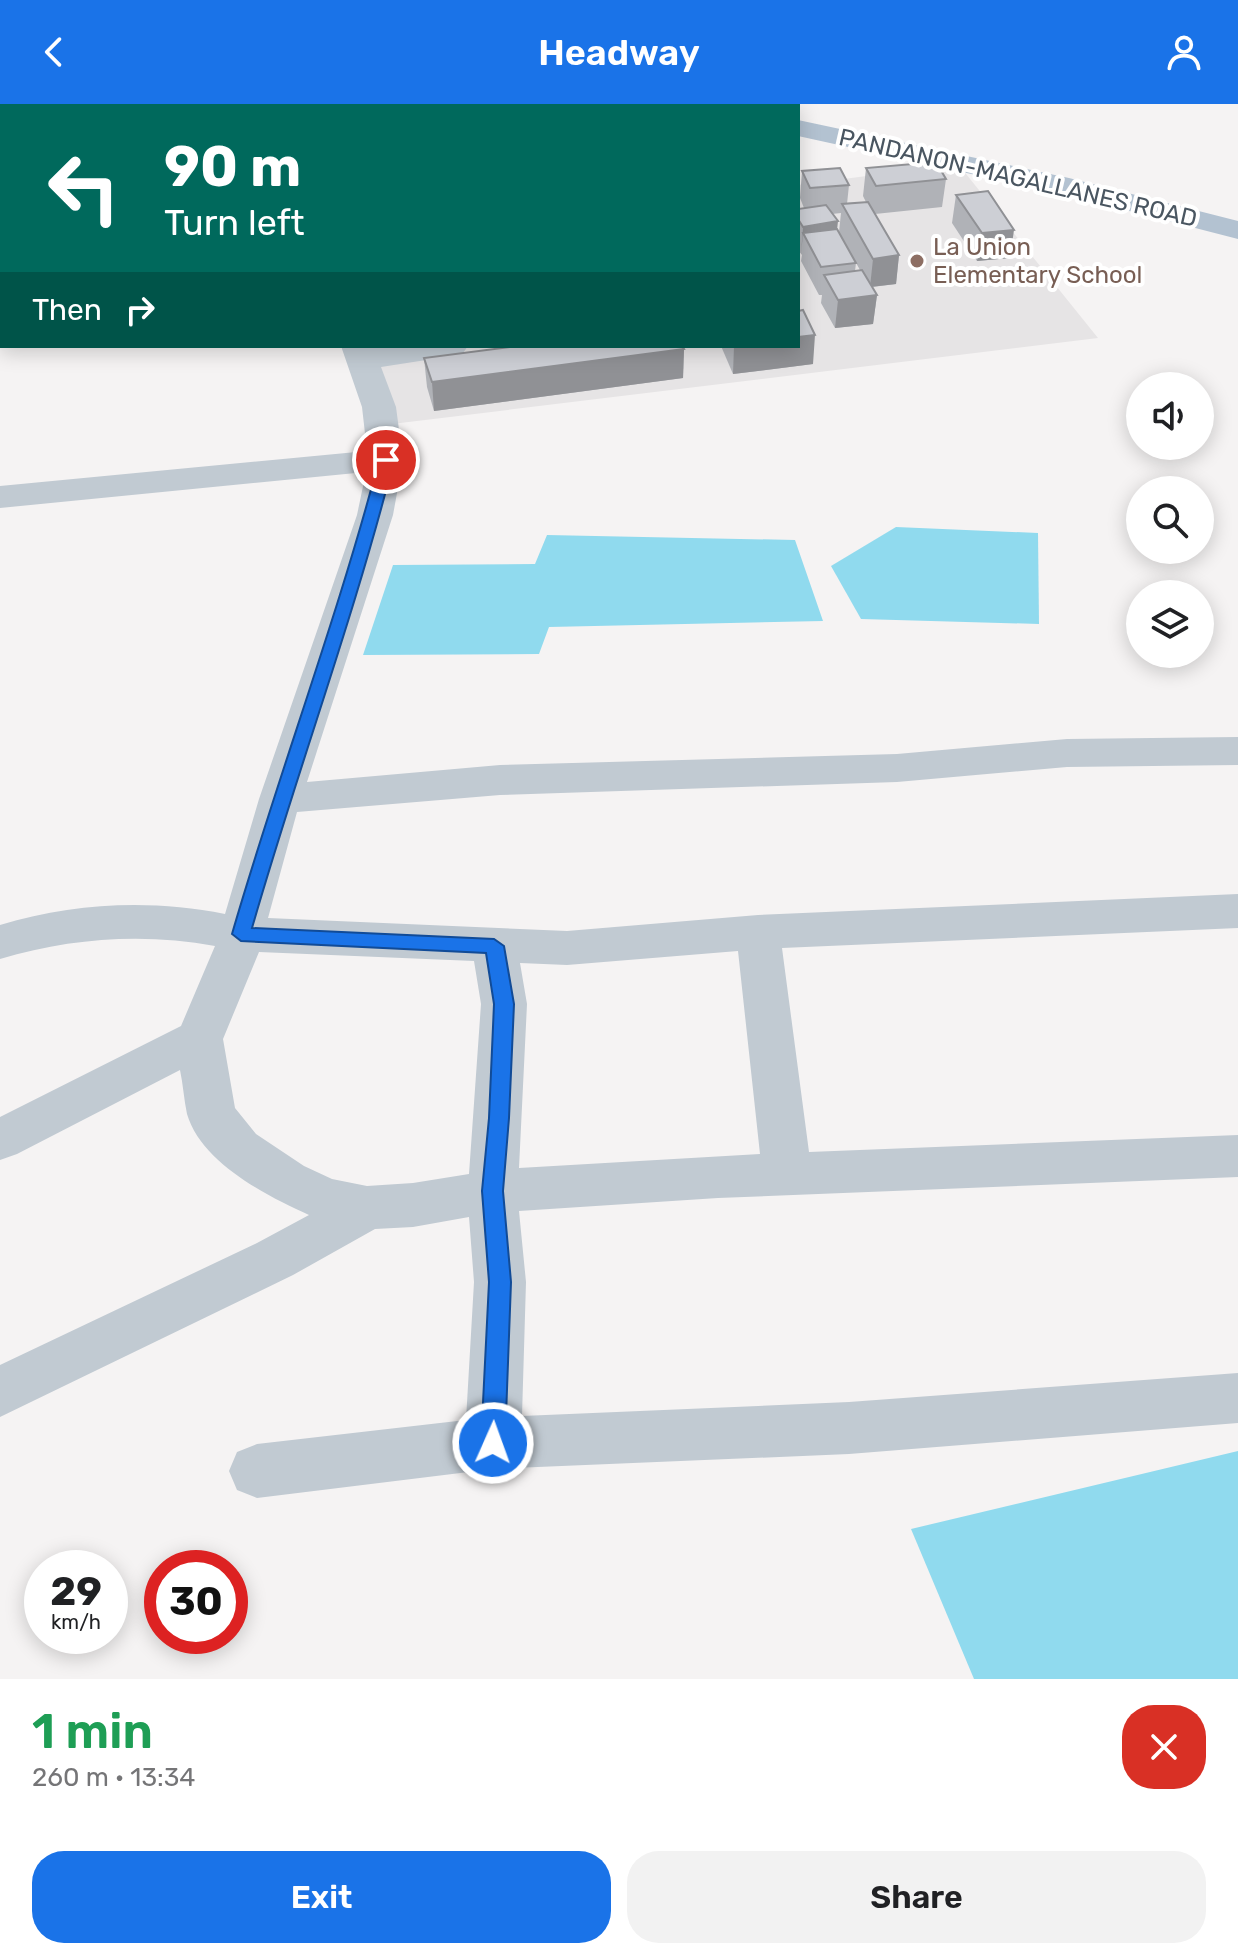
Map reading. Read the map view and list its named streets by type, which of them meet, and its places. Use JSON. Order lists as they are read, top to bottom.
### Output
{
  "streets": {
    "main road": ["PANDANON-MAGALLANES ROAD"]
  },
  "places": ["La Union Elementary School"],
  "page": {
    "header": "Headway",
    "turn": ["90 m", "Turn left"],
    "then": "Then",
    "speed": "29 km/h",
    "limit": "30",
    "heading": ["1 min", "260 m · 13:34"],
    "buttons": ["Exit", "Share"]
  }
}
